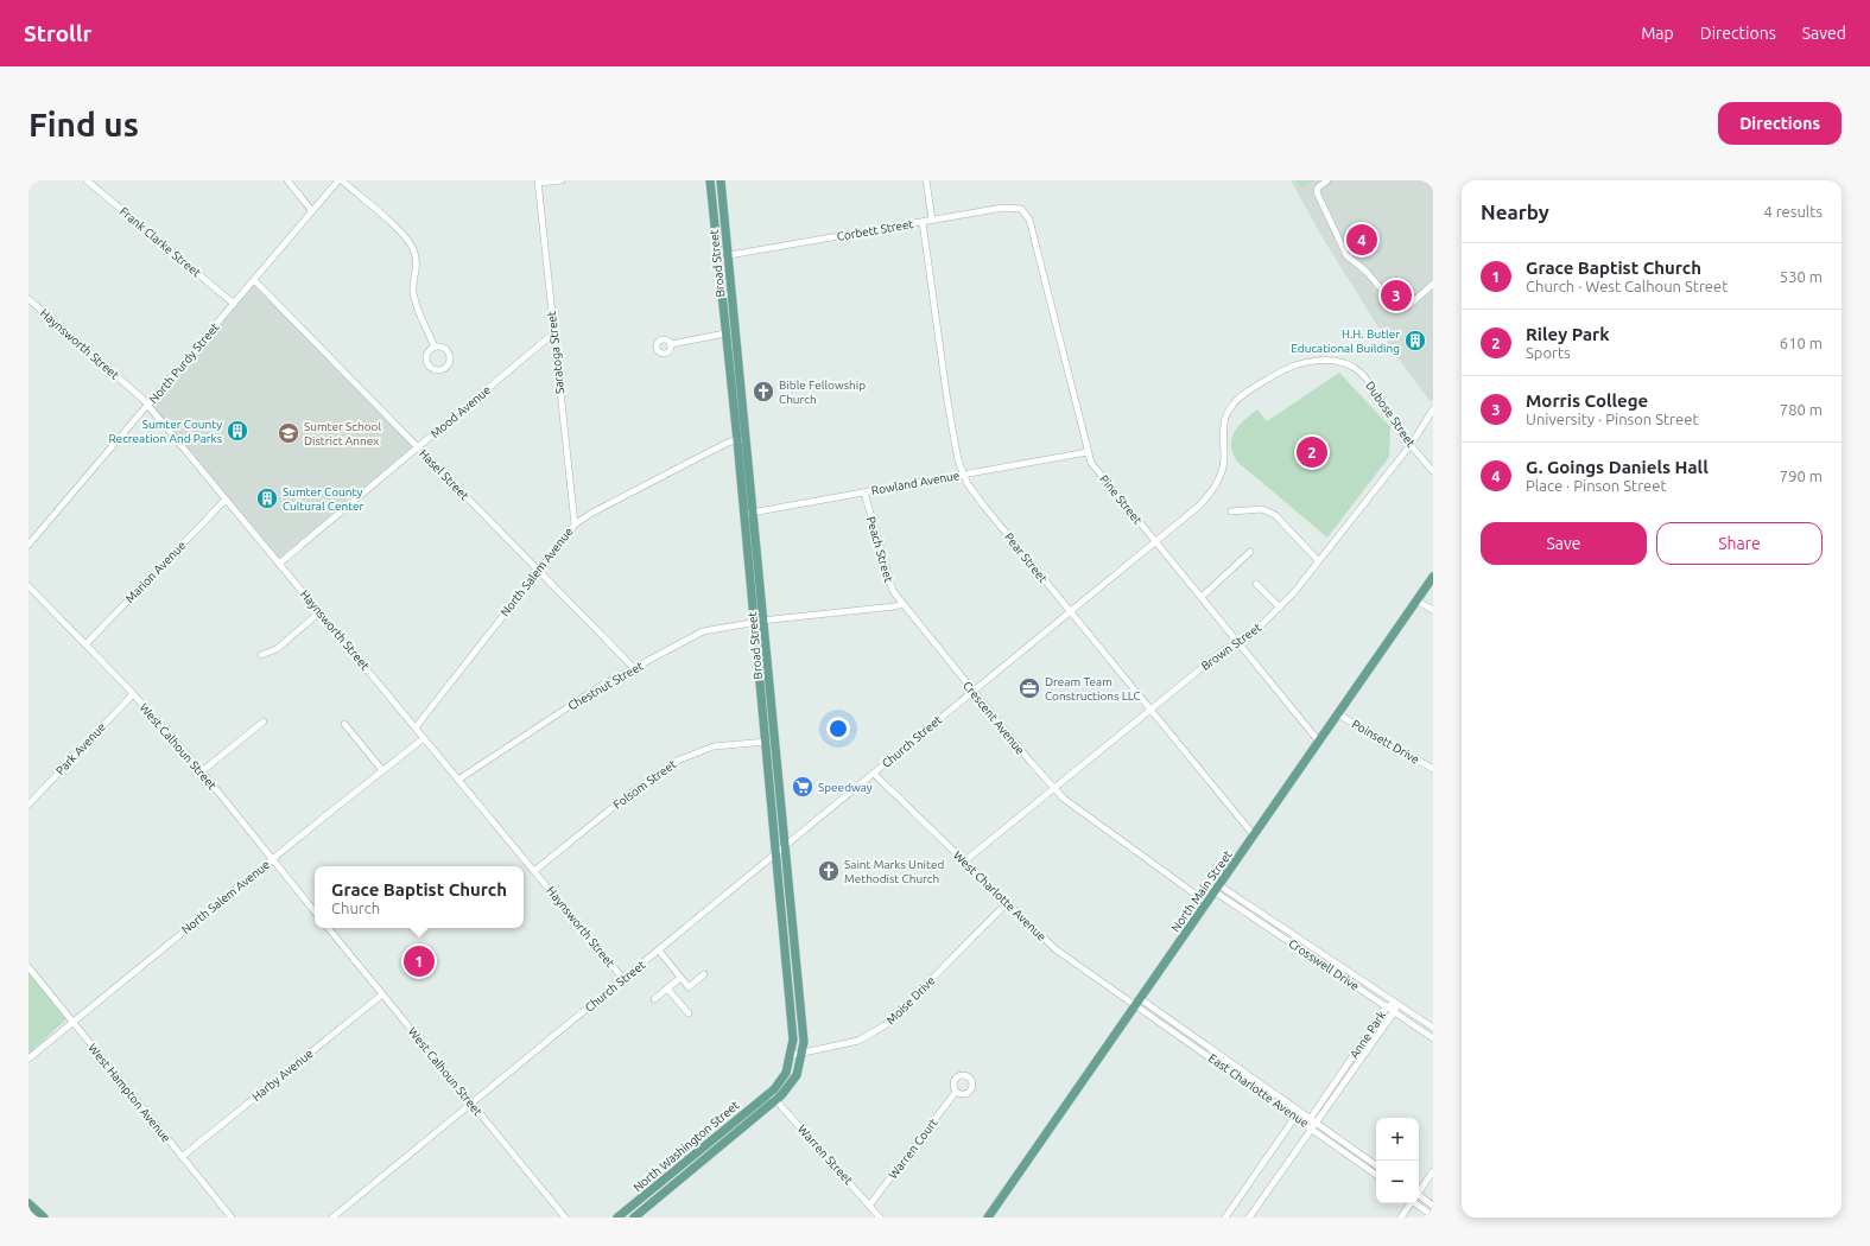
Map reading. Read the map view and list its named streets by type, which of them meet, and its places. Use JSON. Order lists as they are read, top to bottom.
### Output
{
  "streets": {
    "main road": ["Broad Street", "North Main Street", "North Washington Street"],
    "street": [
      "Corbett Street",
      "Frank Clarke Street",
      "Haynsworth Street",
      "Saratoga Street",
      "North Purdy Street",
      "Mood Avenue",
      "Dubose Street",
      "Hasel Street",
      "Rowland Avenue",
      "Pine Street",
      "Peach Street",
      "Pear Street",
      "Marion Avenue",
      "North Salem Avenue",
      "Brown Street",
      "Chestnut Street",
      "Crescent Avenue",
      "Church Street",
      "Poinsett Drive",
      "West Calhoun Street",
      "Park Avenue",
      "Folsom Street",
      "West Charlotte Avenue",
      "Crosswell Drive",
      "Moise Drive",
      "Anne Park",
      "Harby Avenue",
      "East Charlotte Avenue",
      "West Hampton Avenue",
      "Warren Court",
      "Warren Street"
    ]
  },
  "crossings": [
    ["Corbett Street", "Broad Street"],
    ["Corbett Street", "Pine Street"],
    ["Corbett Street", "Pear Street"],
    ["Frank Clarke Street", "North Purdy Street"],
    ["Broad Street", "Rowland Avenue"],
    ["Broad Street", "North Salem Avenue"],
    ["Broad Street", "Chestnut Street"],
    ["Broad Street", "Church Street"],
    ["Broad Street", "Folsom Street"],
    ["Broad Street", "Moise Drive"],
    ["Broad Street", "North Washington Street"],
    ["Broad Street", "Warren Street"],
    ["Haynsworth Street", "North Purdy Street"],
    ["Haynsworth Street", "Mood Avenue"],
    ["Haynsworth Street", "Marion Avenue"],
    ["Haynsworth Street", "North Salem Avenue"],
    ["Haynsworth Street", "Chestnut Street"],
    ["Haynsworth Street", "Church Street"],
    ["Haynsworth Street", "Folsom Street"],
    ["Saratoga Street", "Mood Avenue"],
    ["Saratoga Street", "North Salem Avenue"],
    ["North Purdy Street", "Hasel Street"],
    ["Mood Avenue", "Hasel Street"],
    ["Dubose Street", "Brown Street"],
    ["Dubose Street", "Church Street"],
    ["Hasel Street", "North Salem Avenue"],
    ["Hasel Street", "Chestnut Street"],
    ["Rowland Avenue", "Pine Street"],
    ["Rowland Avenue", "Peach Street"],
    ["Rowland Avenue", "Pear Street"],
    ["Pine Street", "Brown Street"],
    ["Pine Street", "Church Street"],
    ["Pine Street", "North Main Street"],
    ["Peach Street", "Crescent Avenue"],
    ["Pear Street", "Brown Street"],
    ["Pear Street", "Church Street"],
    ["Pear Street", "North Main Street"],
    ["Marion Avenue", "West Calhoun Street"],
    ["North Salem Avenue", "West Calhoun Street"],
    ["North Salem Avenue", "West Hampton Avenue"],
    ["Brown Street", "Crescent Avenue"],
    ["Brown Street", "West Charlotte Avenue"],
    ["Crescent Avenue", "Church Street"],
    ["Crescent Avenue", "North Main Street"],
    ["Church Street", "West Calhoun Street"],
    ["Church Street", "West Charlotte Avenue"],
    ["Poinsett Drive", "North Main Street"],
    ["West Calhoun Street", "Park Avenue"],
    ["West Calhoun Street", "Harby Avenue"],
    ["North Main Street", "West Charlotte Avenue"],
    ["North Main Street", "Crosswell Drive"],
    ["North Main Street", "East Charlotte Avenue"],
    ["West Charlotte Avenue", "Moise Drive"],
    ["West Charlotte Avenue", "East Charlotte Avenue"],
    ["Crosswell Drive", "Anne Park"],
    ["Anne Park", "East Charlotte Avenue"],
    ["Harby Avenue", "West Hampton Avenue"],
    ["North Washington Street", "Warren Street"],
    ["Warren Court", "Warren Street"]
  ],
  "places": {
    "building": ["H.H. Butler Educational Building", "Sumter County Recreation And Parks", "Sumter County Cultural Center"],
    "church": ["Bible Fellowship Church", "Saint Marks United Methodist Church"],
    "school or university": ["Sumter School District Annex"],
    "office": ["Dream Team Constructions LLC"],
    "supermarket": ["Speedway"]
  },
  "page": {
    "header": "Strollr",
    "nav": ["Map", "Directions", "Saved"],
    "buttons": [
      "Directions",
      ["Save", "Share"]
    ],
    "title": "Find us",
    "heading": ["Nearby", "4 results"],
    "pins": [
      "4",
      "3",
      "2",
      "1"
    ],
    "list": [
      {
        "mark": "1",
        "name": "Grace Baptist Church",
        "note": "Church · West Calhoun Street",
        "value": "530 m"
      },
      {
        "mark": "2",
        "name": "Riley Park",
        "note": "Sports",
        "value": "610 m"
      },
      {
        "mark": "3",
        "name": "Morris College",
        "note": "University · Pinson Street",
        "value": "780 m"
      },
      {
        "mark": "4",
        "name": "G. Goings Daniels Hall",
        "note": "Place · Pinson Street",
        "value": "790 m"
      }
    ],
    "popup": ["Grace Baptist Church", "Church"],
    "map_buttons": ["+", "−"]
  }
}
